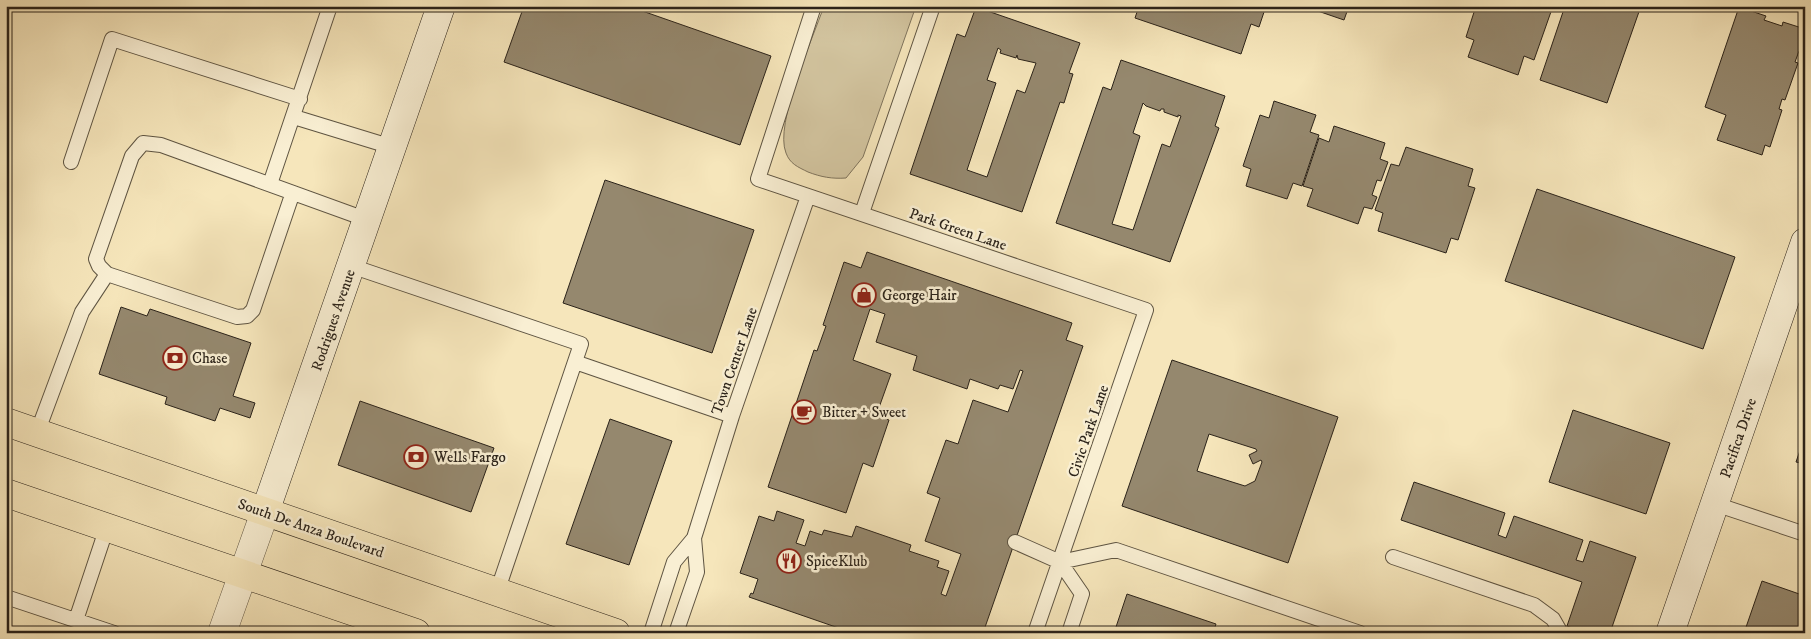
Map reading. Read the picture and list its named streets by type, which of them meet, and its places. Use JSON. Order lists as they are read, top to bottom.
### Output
{
  "streets": {
    "main road": ["South De Anza Boulevard"],
    "street": ["Rodrigues Avenue", "Pacifica Drive"],
    "lane": ["Park Green Lane", "Town Center Lane", "Civic Park Lane"]
  },
  "crossings": [
    ["Park Green Lane", "Town Center Lane"],
    ["Park Green Lane", "Civic Park Lane"],
    ["Rodrigues Avenue", "South De Anza Boulevard"]
  ],
  "places": {
    "shop": ["George Hair"],
    "bank": ["Chase", "Wells Fargo"],
    "cafe": ["Bitter + Sweet"],
    "restaurant": ["SpiceKlub"]
  }
}
